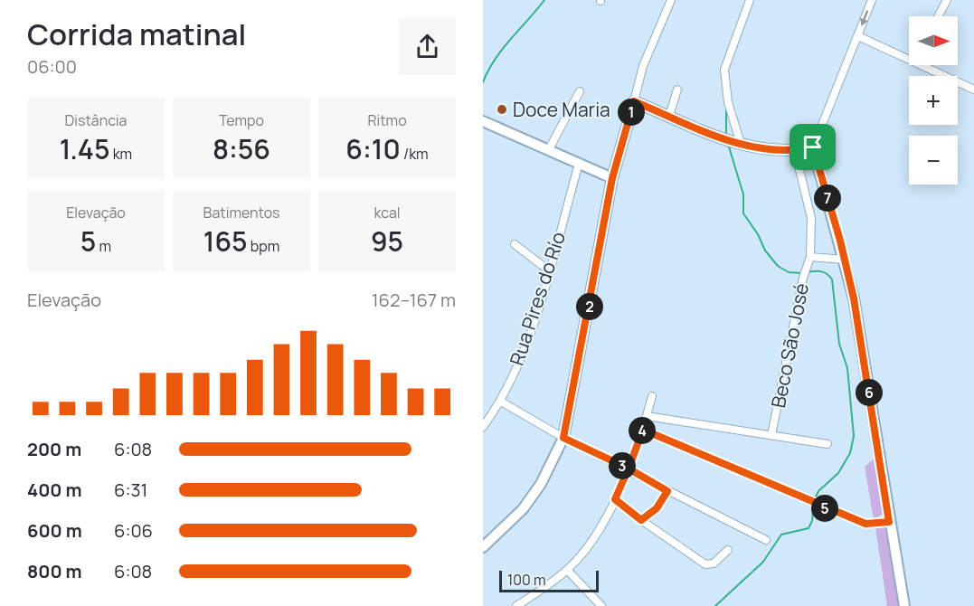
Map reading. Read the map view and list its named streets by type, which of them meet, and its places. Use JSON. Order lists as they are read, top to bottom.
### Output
{
  "streets": {
    "street": ["Rua Pires do Río", "Beco São José"]
  },
  "places": ["Doce Maria"],
  "scale_bar": "100 m",
  "north": "right",
  "page": {
    "heading": ["Corrida matinal", "06:00"],
    "map_buttons": ["+", "−"],
    "stats": [
      ["Distância", "1.45 km"],
      ["Tempo", "8:56"],
      ["Ritmo", "6:10 /km"],
      ["Elevação", "5 m"],
      ["Batimentos", "165 bpm"],
      ["kcal", "95"]
    ],
    "pins": [
      "1",
      "7",
      "2",
      "6",
      "4",
      "3",
      "5"
    ],
    "chart": ["Elevação", "162–167 m"],
    "list": [
      {
        "name": "200 m",
        "note": "6:08"
      },
      {
        "name": "400 m",
        "note": "6:31"
      },
      {
        "name": "600 m",
        "note": "6:06"
      },
      {
        "name": "800 m",
        "note": "6:08"
      }
    ],
    "scale": "100 m"
  }
}
